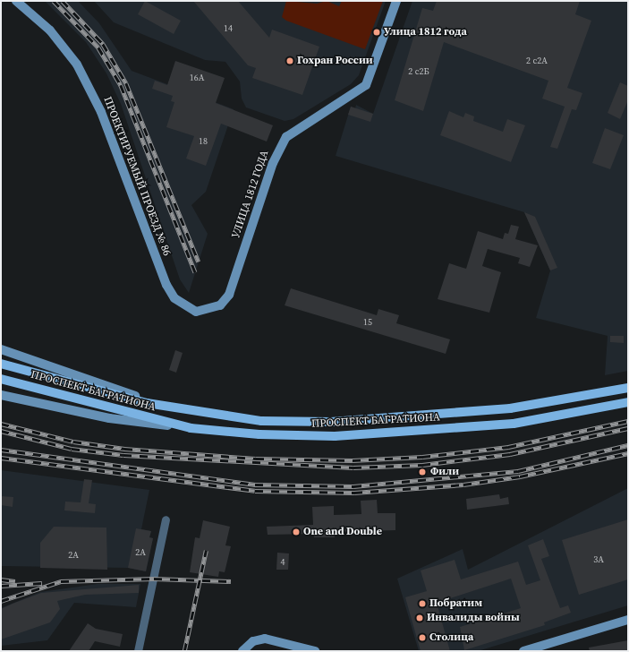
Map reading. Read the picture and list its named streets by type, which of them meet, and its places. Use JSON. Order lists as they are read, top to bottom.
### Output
{
  "streets": {
    "main road": ["ПРОСПЕКТ БАГРАТИОНА"],
    "street": ["ПРОЕКТИРУЕМЫЙ ПРОЕЗД № 86", "УЛИЦА 1812 ГОДА"]
  },
  "crossings": [
    ["ПРОЕКТИРУЕМЫЙ ПРОЕЗД № 86", "УЛИЦА 1812 ГОДА"]
  ],
  "places": [
    "Улица 1812 года",
    "Гохран России",
    "Фили",
    "One and Double",
    "Побратим",
    "Инвалиды войны",
    "Столица"
  ],
  "house_numbers": [
    "14",
    "2 с2А",
    "2 с2Б",
    "16А",
    "18",
    "15",
    "2А",
    "2А",
    "3А",
    "4"
  ]
}
